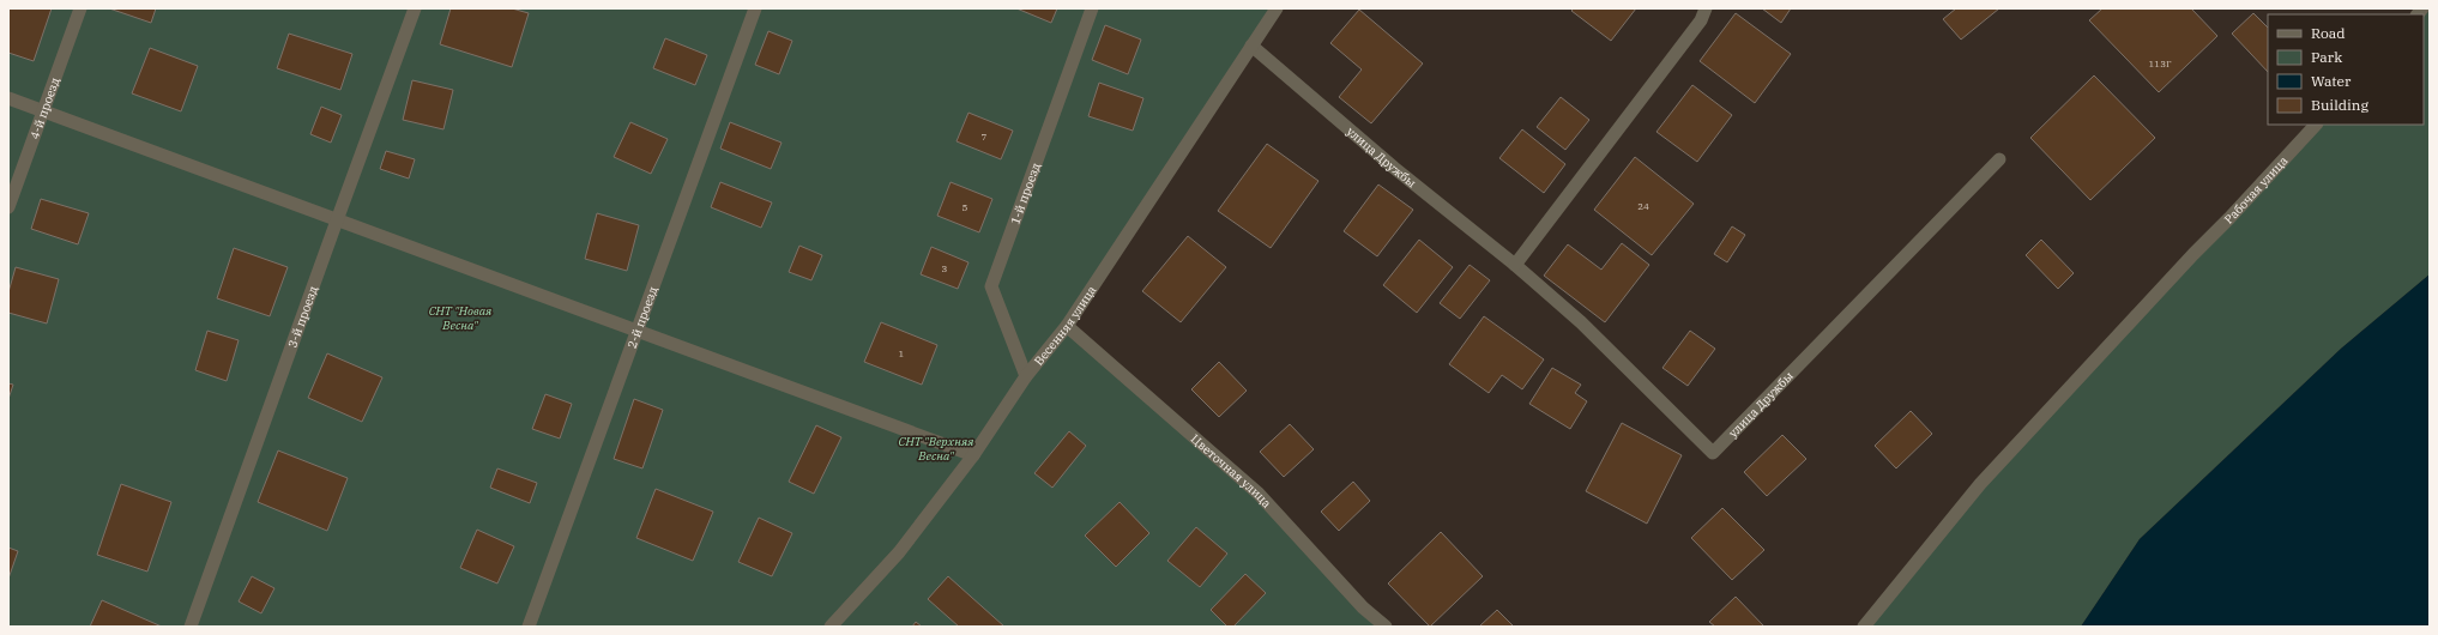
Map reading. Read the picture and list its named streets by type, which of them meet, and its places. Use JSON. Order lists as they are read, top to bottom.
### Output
{
  "streets": {
    "street": [
      "4-й проезд",
      "улица Дружбы",
      "Рабочая улица",
      "1-й проезд",
      "3-й проезд",
      "2-й проезд",
      "Весенняя улица",
      "Цветочная улица"
    ]
  },
  "crossings": [
    ["улица Дружбы", "Весенняя улица"],
    ["1-й проезд", "Весенняя улица"],
    ["Весенняя улица", "Цветочная улица"]
  ],
  "parks": ["СНТ \"Новая Весна\"", "СНТ \"Верхняя Весна\""],
  "house_numbers": [
    "113Г",
    "7",
    "24",
    "5",
    "3",
    "1"
  ],
  "legend": [
    "Road",
    "Park",
    "Water",
    "Building"
  ]
}
